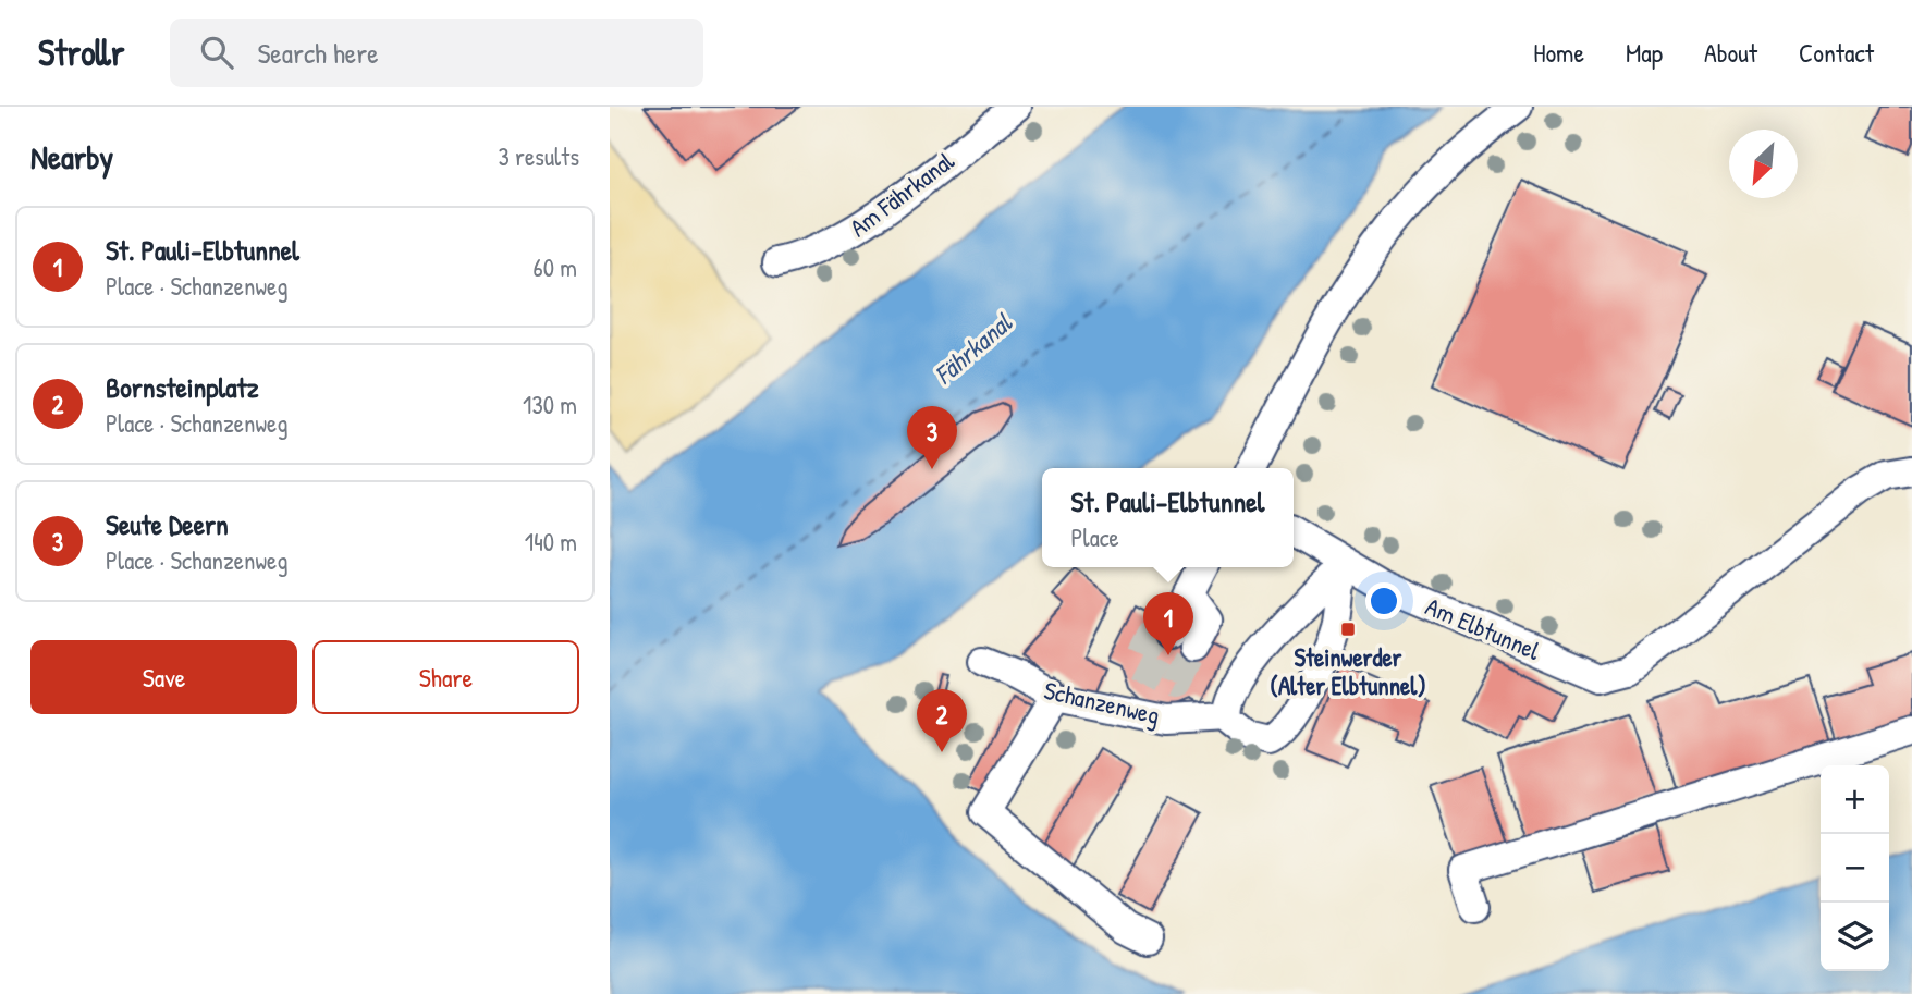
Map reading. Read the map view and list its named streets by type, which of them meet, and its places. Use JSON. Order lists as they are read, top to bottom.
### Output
{
  "streets": {
    "street": ["Am Fährkanal", "Am Elbtunnel", "Schanzenweg"]
  },
  "water": ["Fährkanal"],
  "places": {
    "transit": ["Steinwerder (Alter Elbtunnel)"]
  },
  "north": "bottom left",
  "page": {
    "header": "Strollr",
    "search": "Search here",
    "nav": [
      "Home",
      "Map",
      "About",
      "Contact"
    ],
    "heading": ["Nearby", "3 results"],
    "list": [
      {
        "mark": "1",
        "name": "St. Pauli-Elbtunnel",
        "note": "Place · Schanzenweg",
        "value": "60 m"
      },
      {
        "mark": "2",
        "name": "Bornsteinplatz",
        "note": "Place · Schanzenweg",
        "value": "130 m"
      },
      {
        "mark": "3",
        "name": "Seute Deern",
        "note": "Place · Schanzenweg",
        "value": "140 m"
      }
    ],
    "pins": ["3", "1", "2"],
    "popup": ["St. Pauli-Elbtunnel", "Place"],
    "buttons": ["Save", "Share"],
    "map_buttons": ["+", "−"]
  }
}
